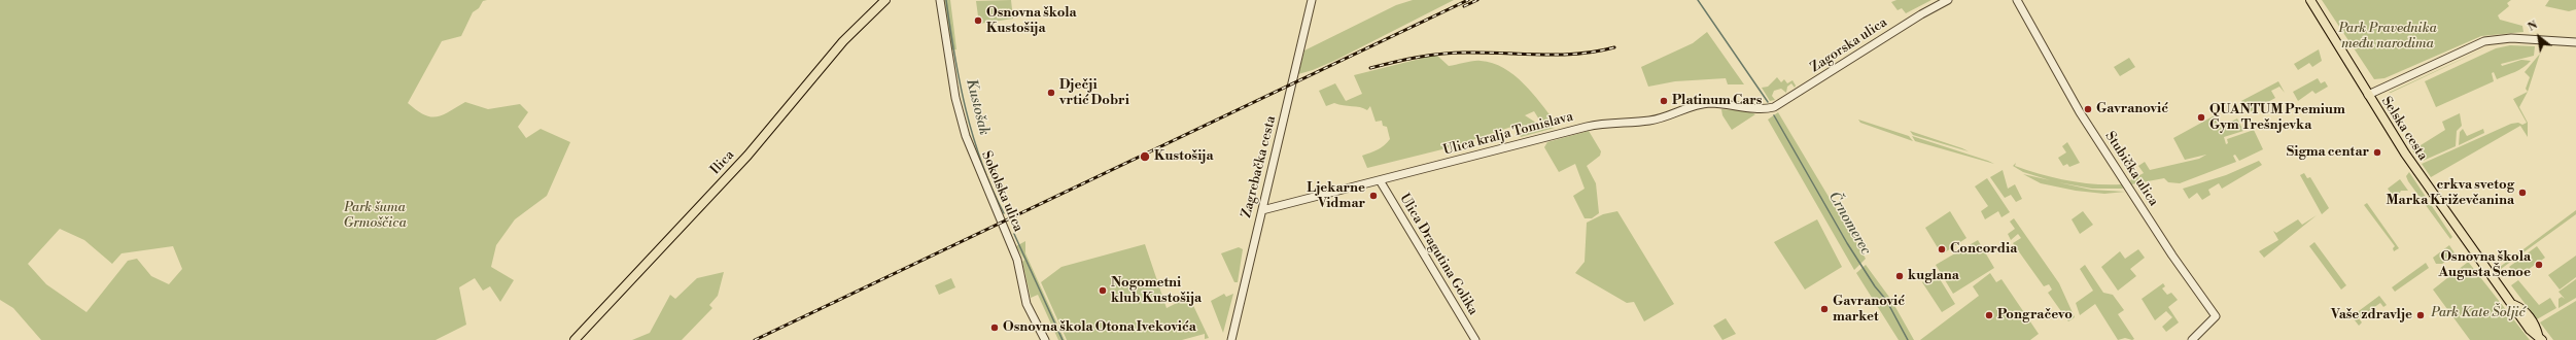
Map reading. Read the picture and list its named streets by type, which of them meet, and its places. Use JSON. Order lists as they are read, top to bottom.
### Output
{
  "streets": {
    "main road": ["Selska cesta", "Ilica"],
    "street": [
      "Zagorska ulica",
      "Ulica kralja Tomislava",
      "Zagrebačka cesta",
      "Stubička ulica",
      "Sokolska ulica",
      "Ulica Dragutina Golika"
    ]
  },
  "crossings": [
    ["Zagorska ulica", "Ulica kralja Tomislava"],
    ["Ulica kralja Tomislava", "Zagrebačka cesta"],
    ["Ulica kralja Tomislava", "Ulica Dragutina Golika"]
  ],
  "water": ["Kustošak", "Črnomerec"],
  "parks": ["Park Pravednika među narodima", "Park šuma Grmoščica", "Park Kate Šoljić"],
  "places": [
    "Osnovna škola Kustošija",
    "Dječji vrtić Dobri",
    "Platinum Cars",
    "Gavranović",
    "QUANTUM Premium Gym Trešnjevka",
    "Sigma centar",
    "Kustošija",
    "crkva svetog Marka Križevčanina",
    "Ljekarne Vidmar",
    "Concordia",
    "Osnovna škola Augusta Šenoe",
    "kuglana",
    "Nogometni klub Kustošija",
    "Gavranović market",
    "Pongračevo",
    "Vaše zdravlje",
    "Osnovna škola Otona Ivekovića"
  ],
  "north": "top left"
}
